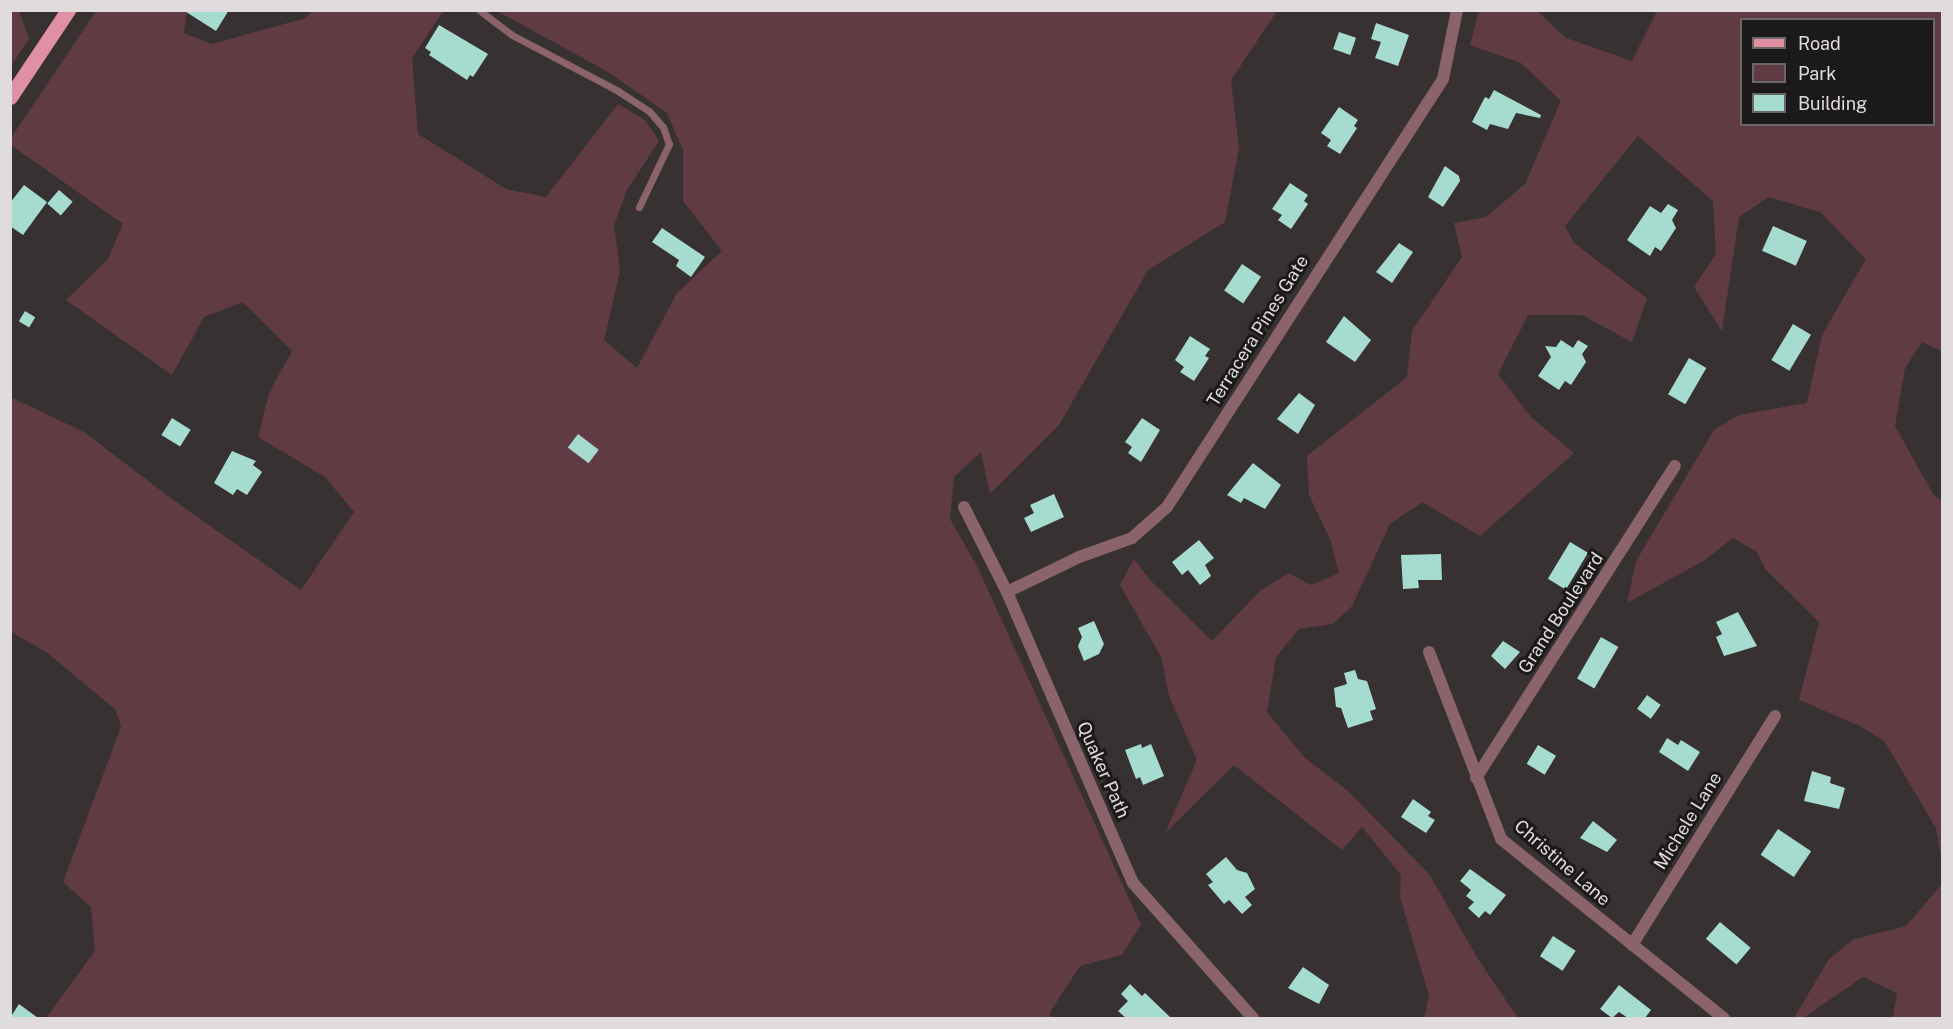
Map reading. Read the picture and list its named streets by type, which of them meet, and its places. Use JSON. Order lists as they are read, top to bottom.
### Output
{
  "streets": {
    "street": [
      "Terracera Pines Gate",
      "Grand Boulevard",
      "Quaker Path",
      "Michele Lane",
      "Christine Lane"
    ]
  },
  "crossings": [
    ["Terracera Pines Gate", "Quaker Path"],
    ["Grand Boulevard", "Christine Lane"],
    ["Michele Lane", "Christine Lane"]
  ],
  "legend": ["Road", "Park", "Building"]
}
